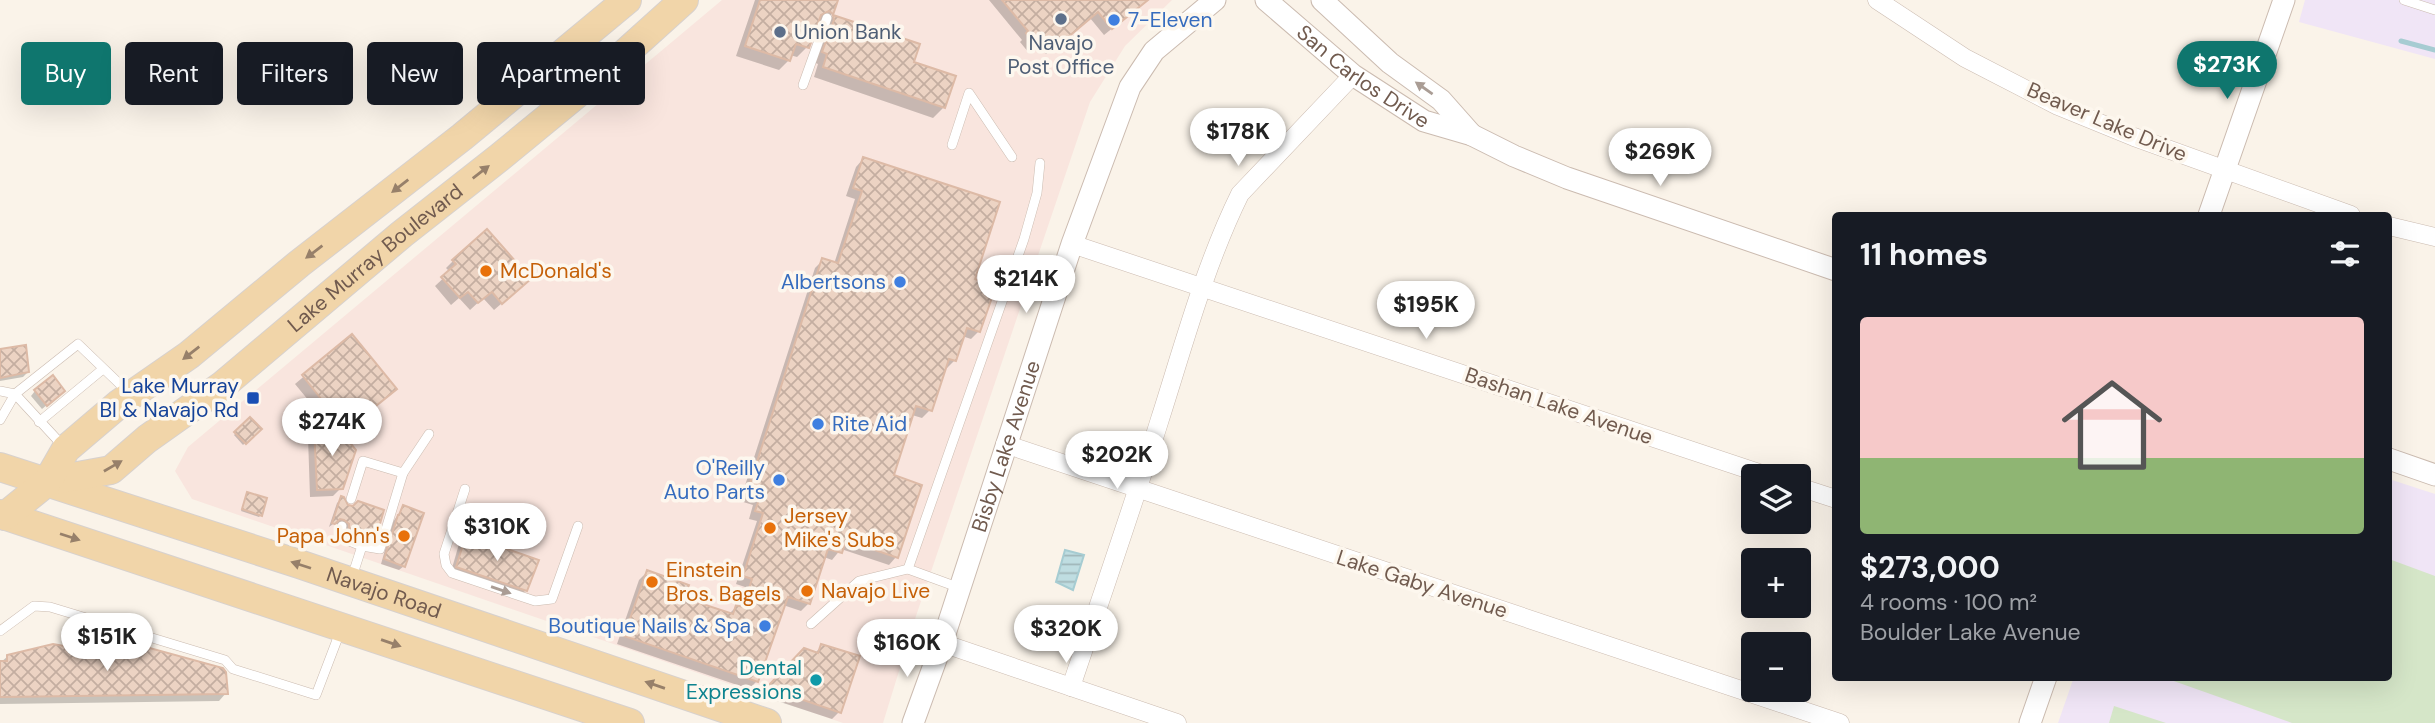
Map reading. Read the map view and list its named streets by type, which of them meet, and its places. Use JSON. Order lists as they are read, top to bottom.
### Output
{
  "streets": {
    "main road": ["Lake Murray Boulevard", "Navajo Road"],
    "street": [
      "San Carlos Drive",
      "Beaver Lake Drive",
      "Bashan Lake Avenue",
      "Bisby Lake Avenue",
      "Lake Gaby Avenue"
    ]
  },
  "crossings": [
    ["Lake Murray Boulevard", "Navajo Road"],
    ["Bashan Lake Avenue", "Bisby Lake Avenue"],
    ["Bisby Lake Avenue", "Lake Gaby Avenue"]
  ],
  "places": {
    "other": [
      "Navajo Post Office",
      "7-Eleven",
      "Union Bank",
      "McDonald's",
      "Albertsons",
      "Rite Aid",
      "O'Reilly Auto Parts",
      "Jersey Mike's Subs",
      "Papa John's",
      "Einstein Bros. Bagels",
      "Navajo Live",
      "Boutique Nails & Spa",
      "Dental Expressions"
    ],
    "transit": ["Lake Murray Bl & Navajo Rd"]
  },
  "page": {
    "price": [
      "$273K",
      "$178K",
      "$269K",
      "$214K",
      "$195K",
      "$274K",
      "$202K",
      "$310K",
      "$320K",
      "$151K",
      "$160K"
    ],
    "chip": [
      "Buy",
      "Rent",
      "Filters",
      "New",
      "Apartment"
    ],
    "heading": "11 homes",
    "list": [
      {
        "name": "$273,000",
        "note": "4 rooms · 100 m² · Boulder Lake Avenue"
      }
    ],
    "map_buttons": ["+", "−"]
  }
}
